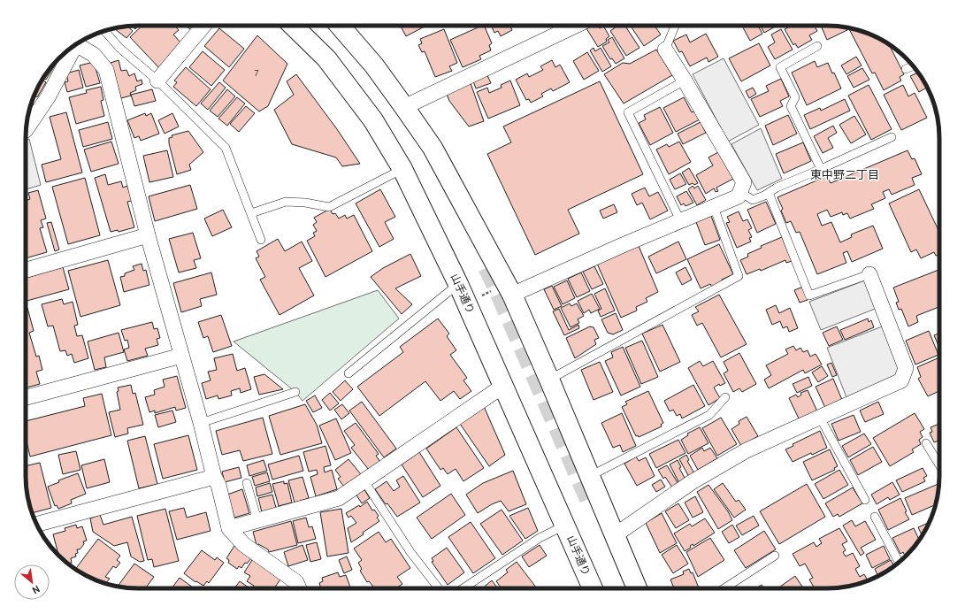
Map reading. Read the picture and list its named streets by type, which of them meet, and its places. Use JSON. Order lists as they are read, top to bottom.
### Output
{
  "streets": {
    "main road": ["山手通り"]
  },
  "districts": ["東中野二丁目"],
  "house_numbers": ["7"],
  "north": "bottom right"
}
